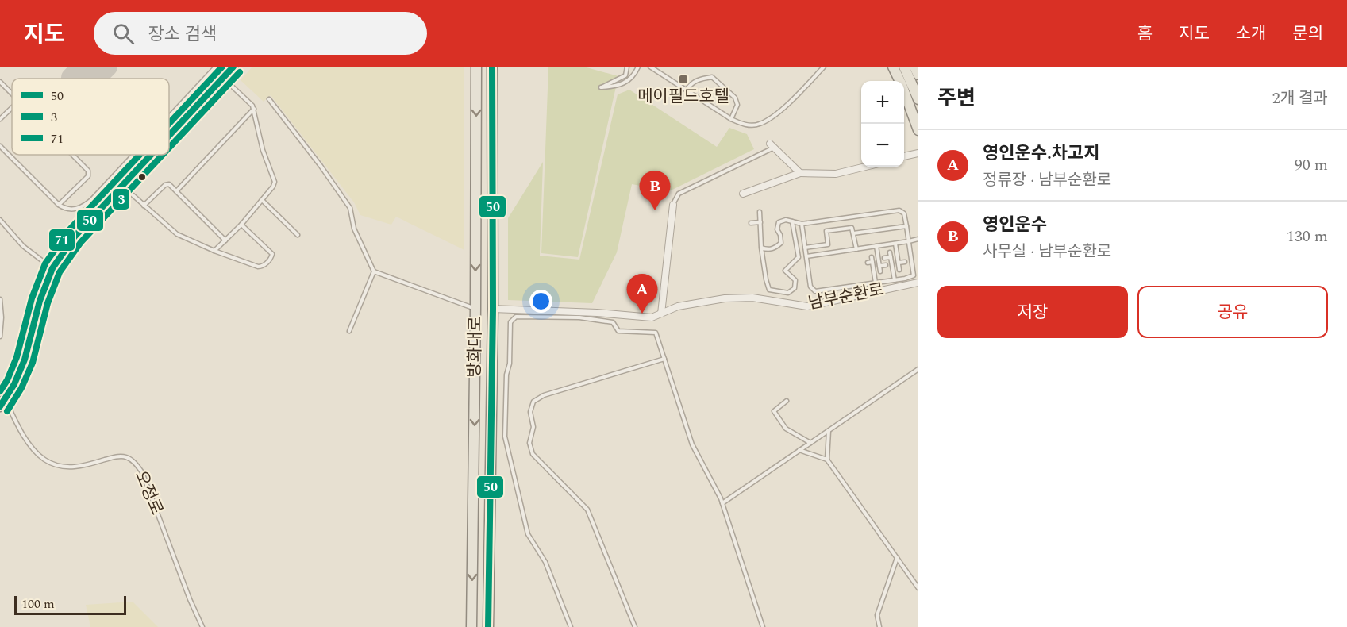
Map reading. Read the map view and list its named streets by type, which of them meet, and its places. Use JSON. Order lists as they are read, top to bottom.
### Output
{
  "streets": {
    "main road": ["방화대로", "오정로"],
    "street": ["남부순환로"]
  },
  "crossings": [
    ["남부순환로", "방화대로"]
  ],
  "places": {
    "transit": ["메이필드호텔"]
  },
  "lines": ["transit line 50", "transit line 71", "transit line 3"],
  "legend": ["50", "3", "71"],
  "scale_bar": "100 m",
  "page": {
    "header": "지도",
    "search": "장소 검색",
    "nav": [
      "홈",
      "지도",
      "소개",
      "문의"
    ],
    "heading": ["주변", "2개 결과"],
    "map_buttons": ["+", "−"],
    "list": [
      {
        "mark": "A",
        "name": "영인운수.차고지",
        "note": "정류장 · 남부순환로",
        "value": "90 m"
      },
      {
        "mark": "B",
        "name": "영인운수",
        "note": "사무실 · 남부순환로",
        "value": "130 m"
      }
    ],
    "pins": ["B", "A"],
    "buttons": ["저장", "공유"],
    "scale": "100 m"
  }
}
